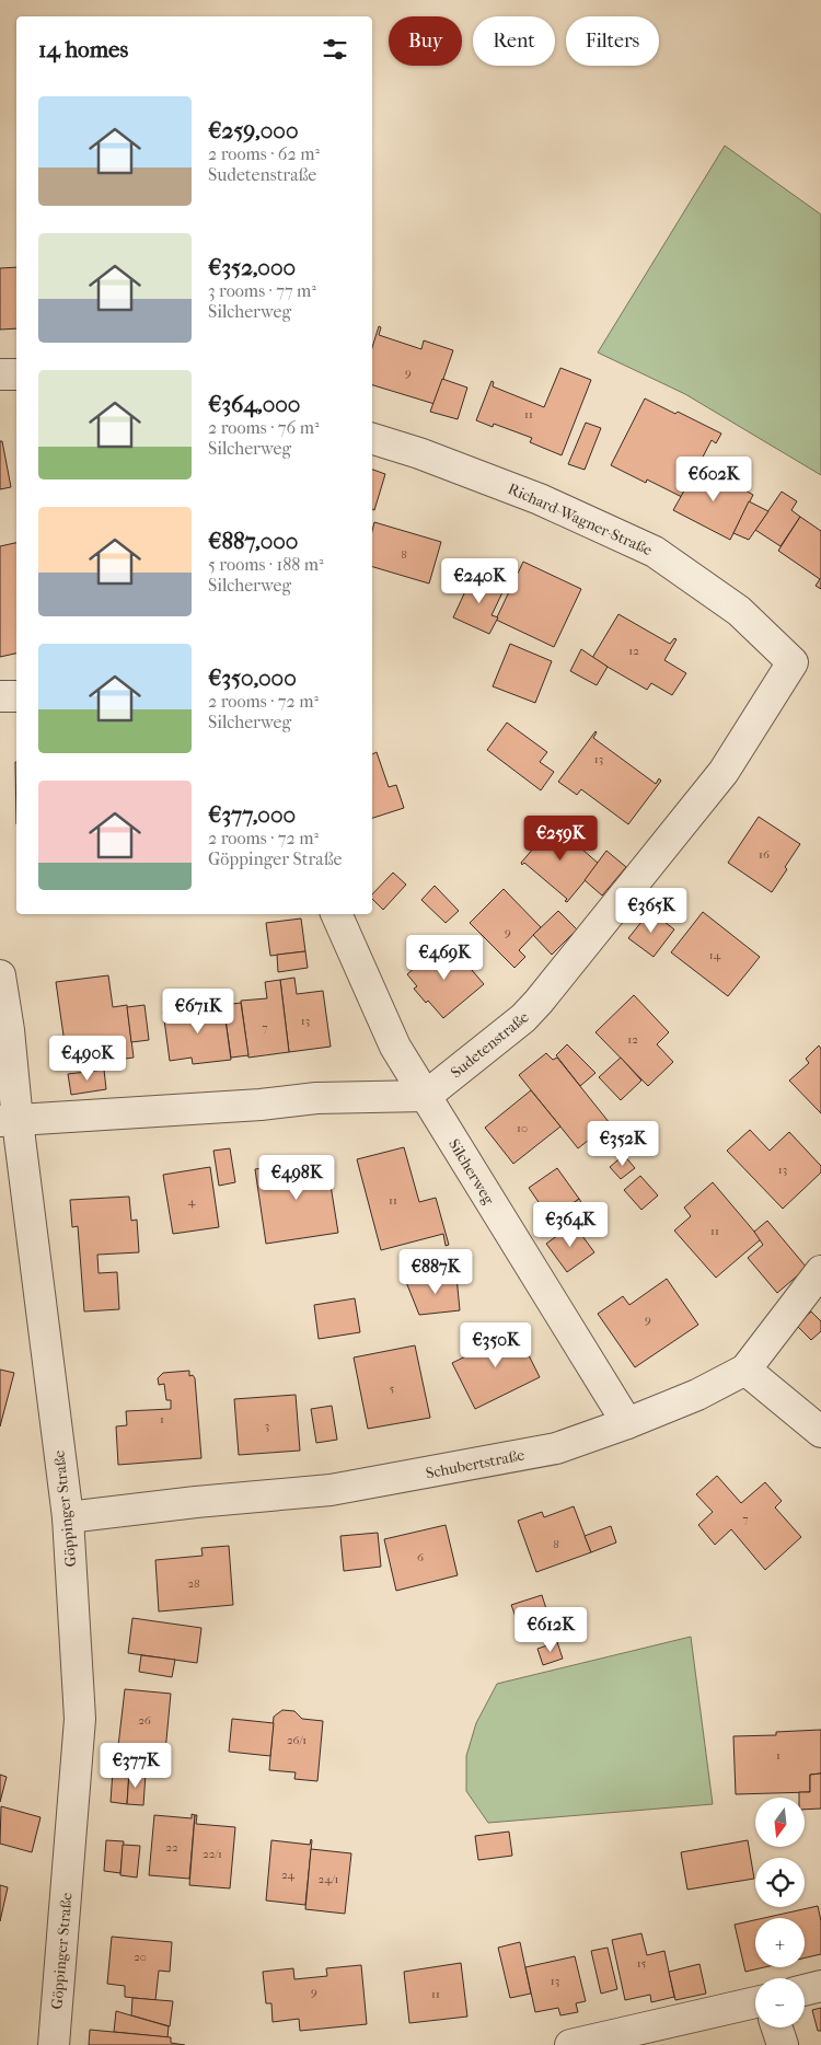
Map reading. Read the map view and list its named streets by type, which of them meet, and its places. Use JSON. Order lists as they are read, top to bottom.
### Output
{
  "streets": {
    "street": [
      "Richard-Wagner-Straße",
      "Sudetenstraße",
      "Silcherweg",
      "Schubertstraße",
      "Göppinger Straße"
    ]
  },
  "crossings": [
    ["Richard-Wagner-Straße", "Sudetenstraße"],
    ["Sudetenstraße", "Silcherweg"],
    ["Silcherweg", "Schubertstraße"],
    ["Schubertstraße", "Göppinger Straße"]
  ],
  "house_numbers": [
    "9",
    "11",
    "8",
    "12",
    "13",
    "16",
    "9",
    "14",
    "13",
    "7",
    "12",
    "10",
    "13",
    "11",
    "4",
    "11",
    "9",
    "5",
    "1",
    "3",
    "7",
    "8",
    "6",
    "28",
    "26",
    "26/1",
    "1",
    "22",
    "22/1",
    "24",
    "24/1",
    "20",
    "15",
    "13",
    "9",
    "11"
  ],
  "north": "bottom",
  "page": {
    "chip": ["Buy", "Rent", "Filters"],
    "heading": "14 homes",
    "list": [
      {
        "name": "€259,000",
        "note": "2 rooms · 62 m² · Sudetenstraße"
      },
      {
        "name": "€352,000",
        "note": "3 rooms · 77 m² · Silcherweg"
      },
      {
        "name": "€364,000",
        "note": "2 rooms · 76 m² · Silcherweg"
      },
      {
        "name": "€887,000",
        "note": "5 rooms · 188 m² · Silcherweg"
      },
      {
        "name": "€350,000",
        "note": "2 rooms · 72 m² · Silcherweg"
      },
      {
        "name": "€377,000",
        "note": "2 rooms · 72 m² · Göppinger Straße"
      }
    ],
    "price": [
      "€602K",
      "€240K",
      "€259K",
      "€365K",
      "€469K",
      "€671K",
      "€490K",
      "€352K",
      "€498K",
      "€364K",
      "€887K",
      "€350K",
      "€612K",
      "€377K"
    ],
    "map_buttons": ["+", "−"]
  }
}
